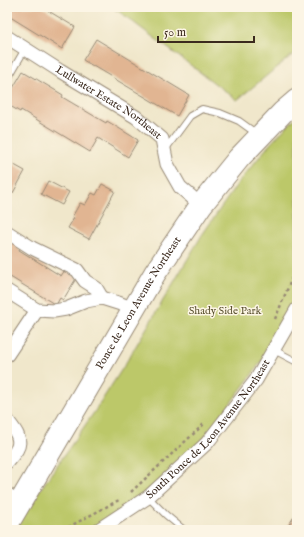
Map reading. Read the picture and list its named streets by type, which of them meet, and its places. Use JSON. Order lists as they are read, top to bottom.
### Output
{
  "streets": {
    "highway": ["Ponce de Leon Avenue Northeast"],
    "street": ["Lullwater Estate Northeast", "South Ponce de Leon Avenue Northeast"]
  },
  "crossings": [
    ["Lullwater Estate Northeast", "Ponce de Leon Avenue Northeast"]
  ],
  "parks": ["Shady Side Park"],
  "scale_bar": "50 m"
}
